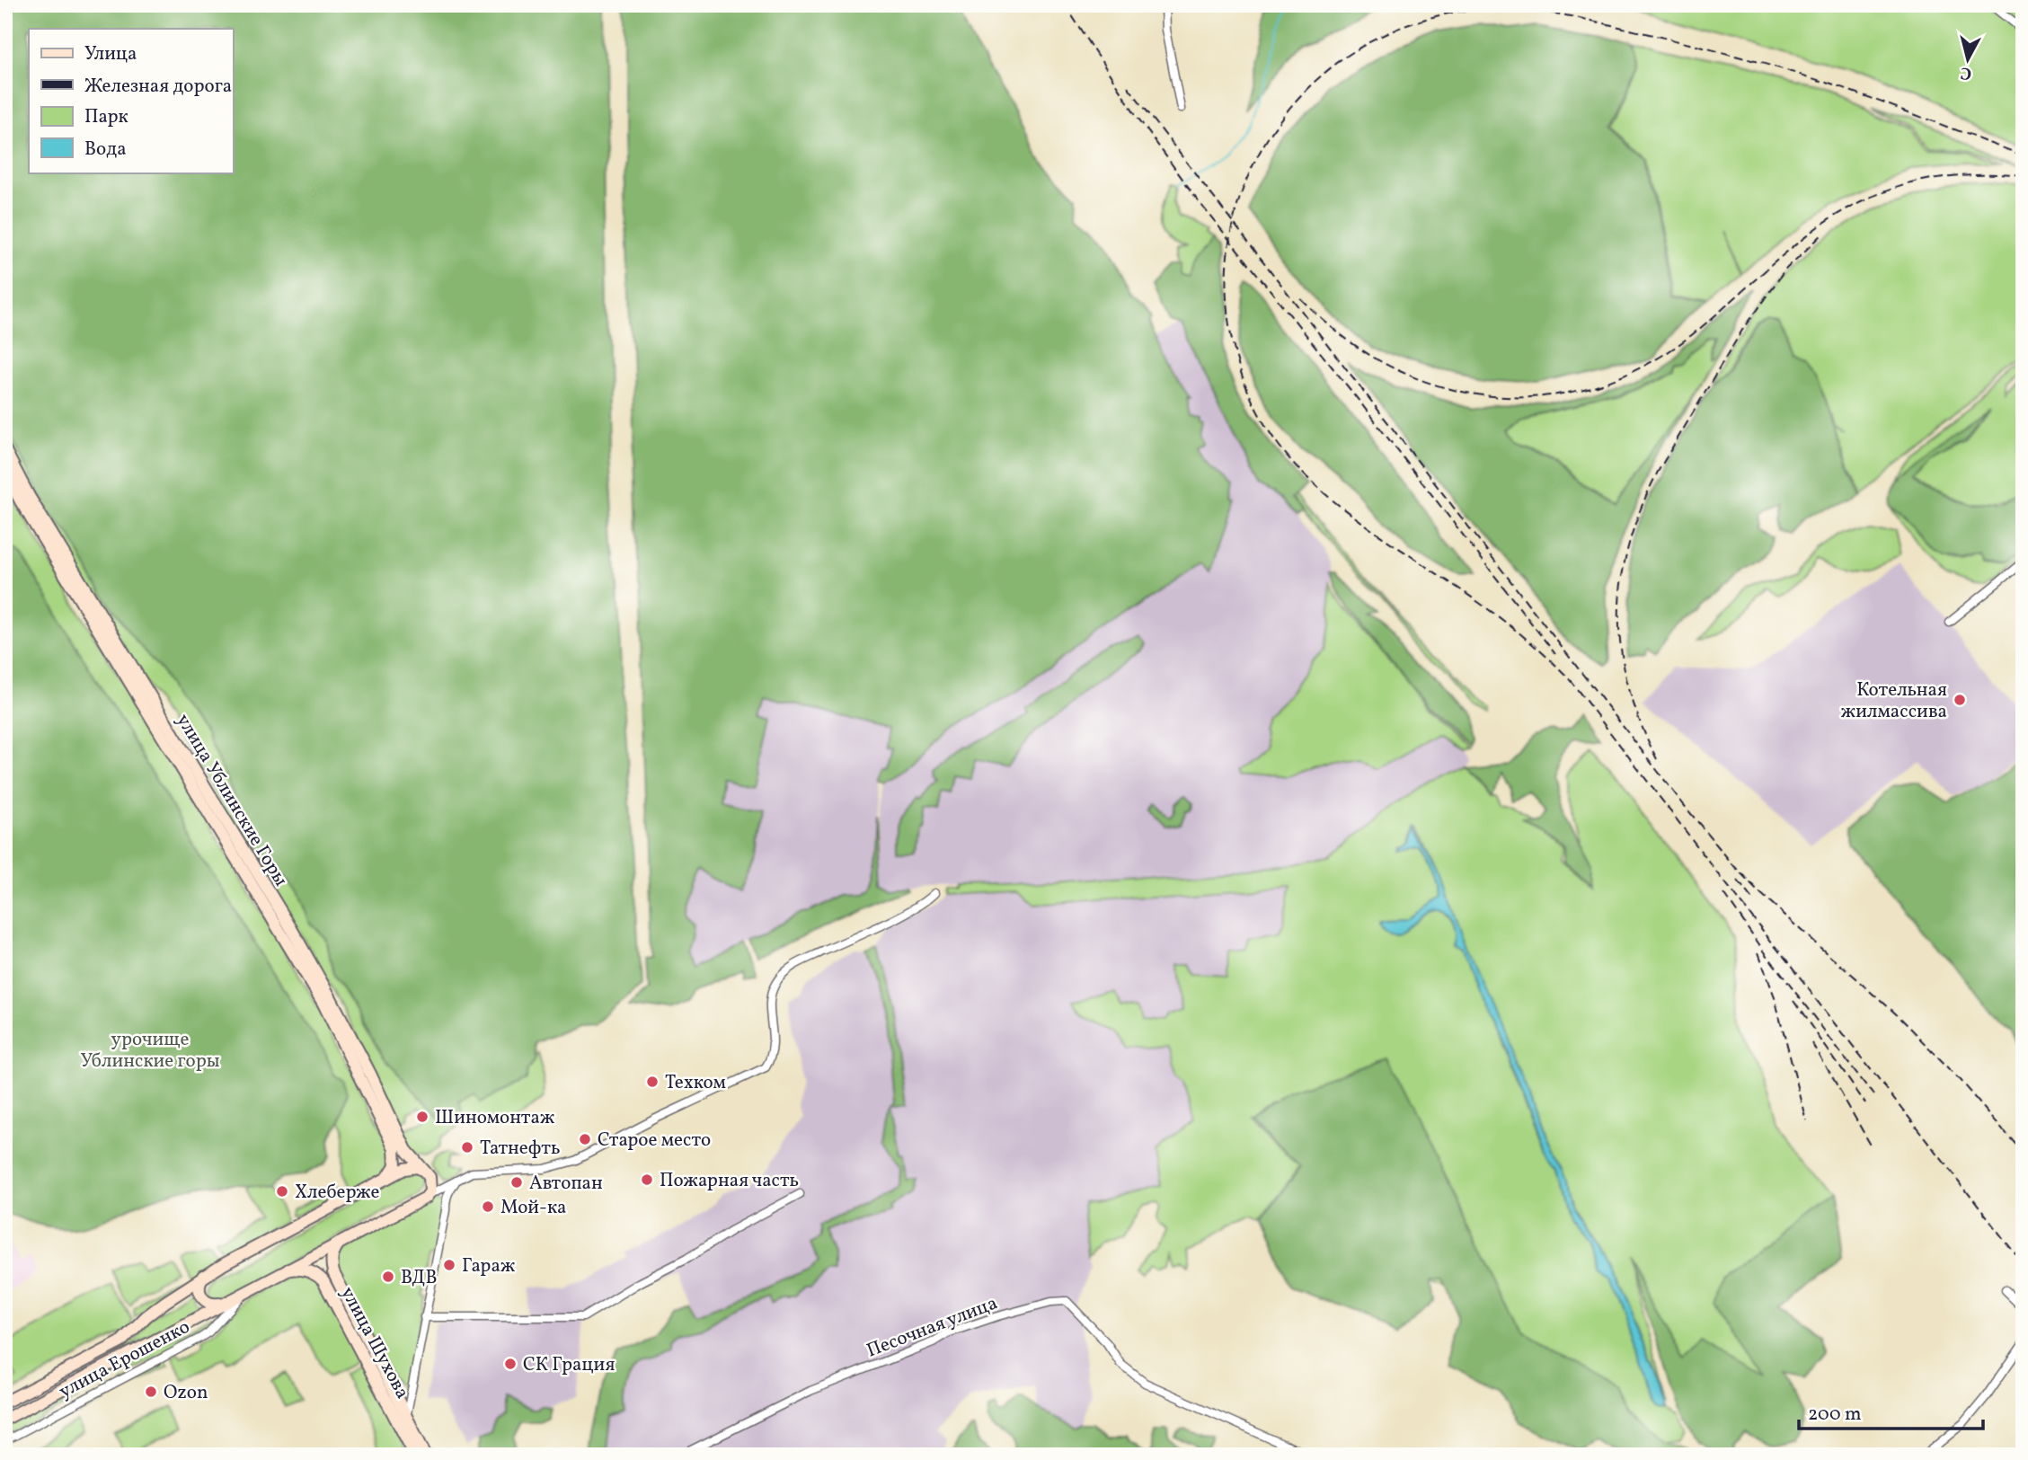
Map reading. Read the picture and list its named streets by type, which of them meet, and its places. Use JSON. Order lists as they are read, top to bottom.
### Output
{
  "streets": {
    "main road": ["улица Ублинские Горы", "улица Шухова", "улица Ерошенко"],
    "street": ["Песочная улица"]
  },
  "crossings": [
    ["улица Ублинские Горы", "улица Ерошенко"],
    ["улица Шухова", "улица Ерошенко"]
  ],
  "parks": ["урочище Ублинские горы"],
  "places": [
    "Котельная жилмассива",
    "Техком",
    "Шиномонтаж",
    "Старое место",
    "Татнефть",
    "Пожарная часть",
    "Автопан",
    "Хлеберже",
    "Мой-ка",
    "Гараж",
    "ВДВ",
    "СК Грация",
    "Ozon"
  ],
  "legend": [
    "Улица",
    "Железная дорога",
    "Парк",
    "Вода"
  ],
  "scale_bar": "200 m",
  "north": "bottom"
}
